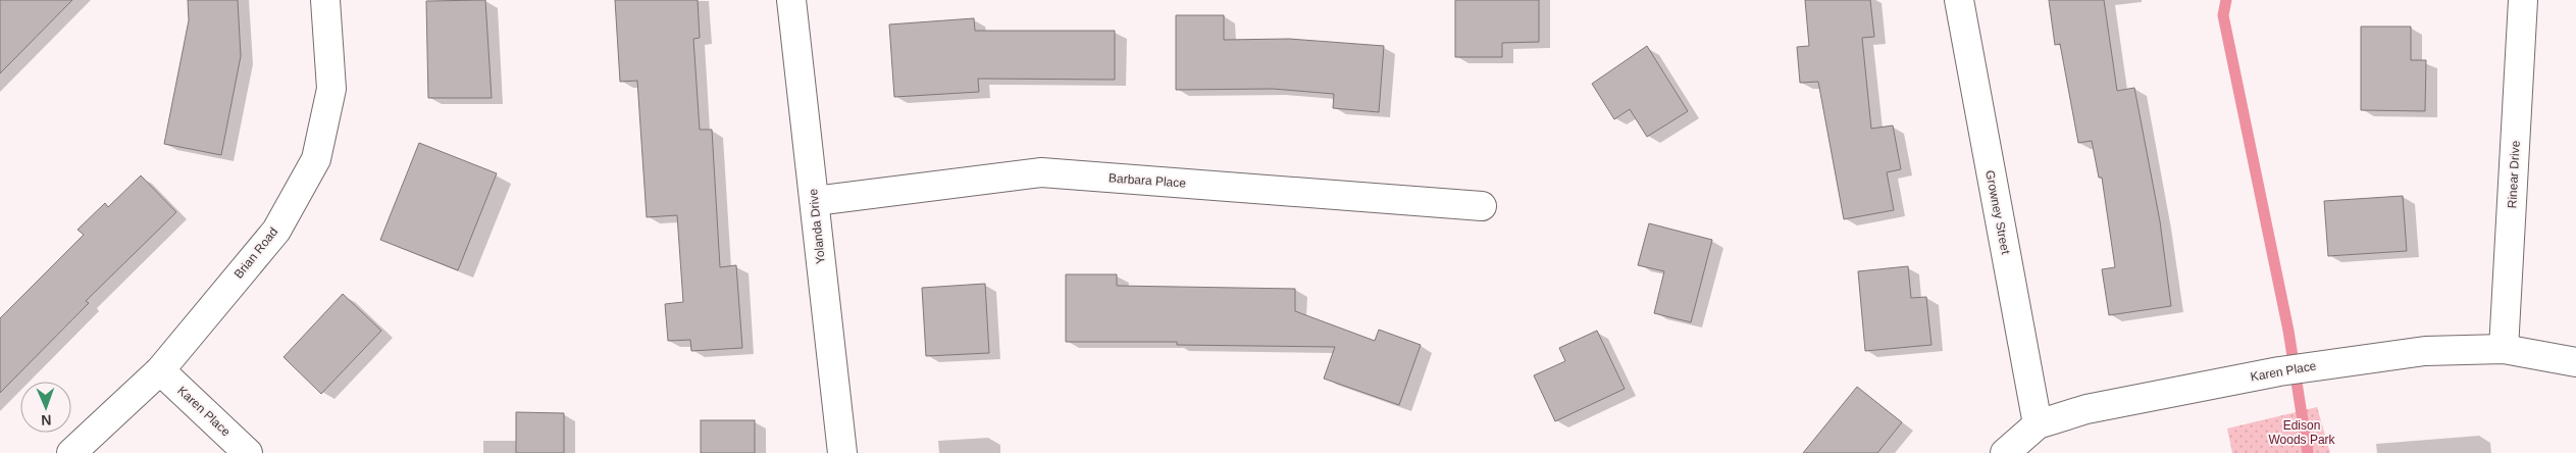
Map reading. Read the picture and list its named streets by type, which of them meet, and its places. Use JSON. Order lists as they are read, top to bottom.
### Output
{
  "streets": {
    "street": [
      "Rinear Drive",
      "Barbara Place",
      "Growney Street",
      "Yolanda Drive",
      "Brian Road",
      "Karen Place"
    ]
  },
  "crossings": [
    ["Rinear Drive", "Karen Place"],
    ["Barbara Place", "Yolanda Drive"],
    ["Growney Street", "Karen Place"],
    ["Brian Road", "Karen Place"]
  ],
  "parks": ["Edison Woods Park"],
  "north": "bottom"
}
